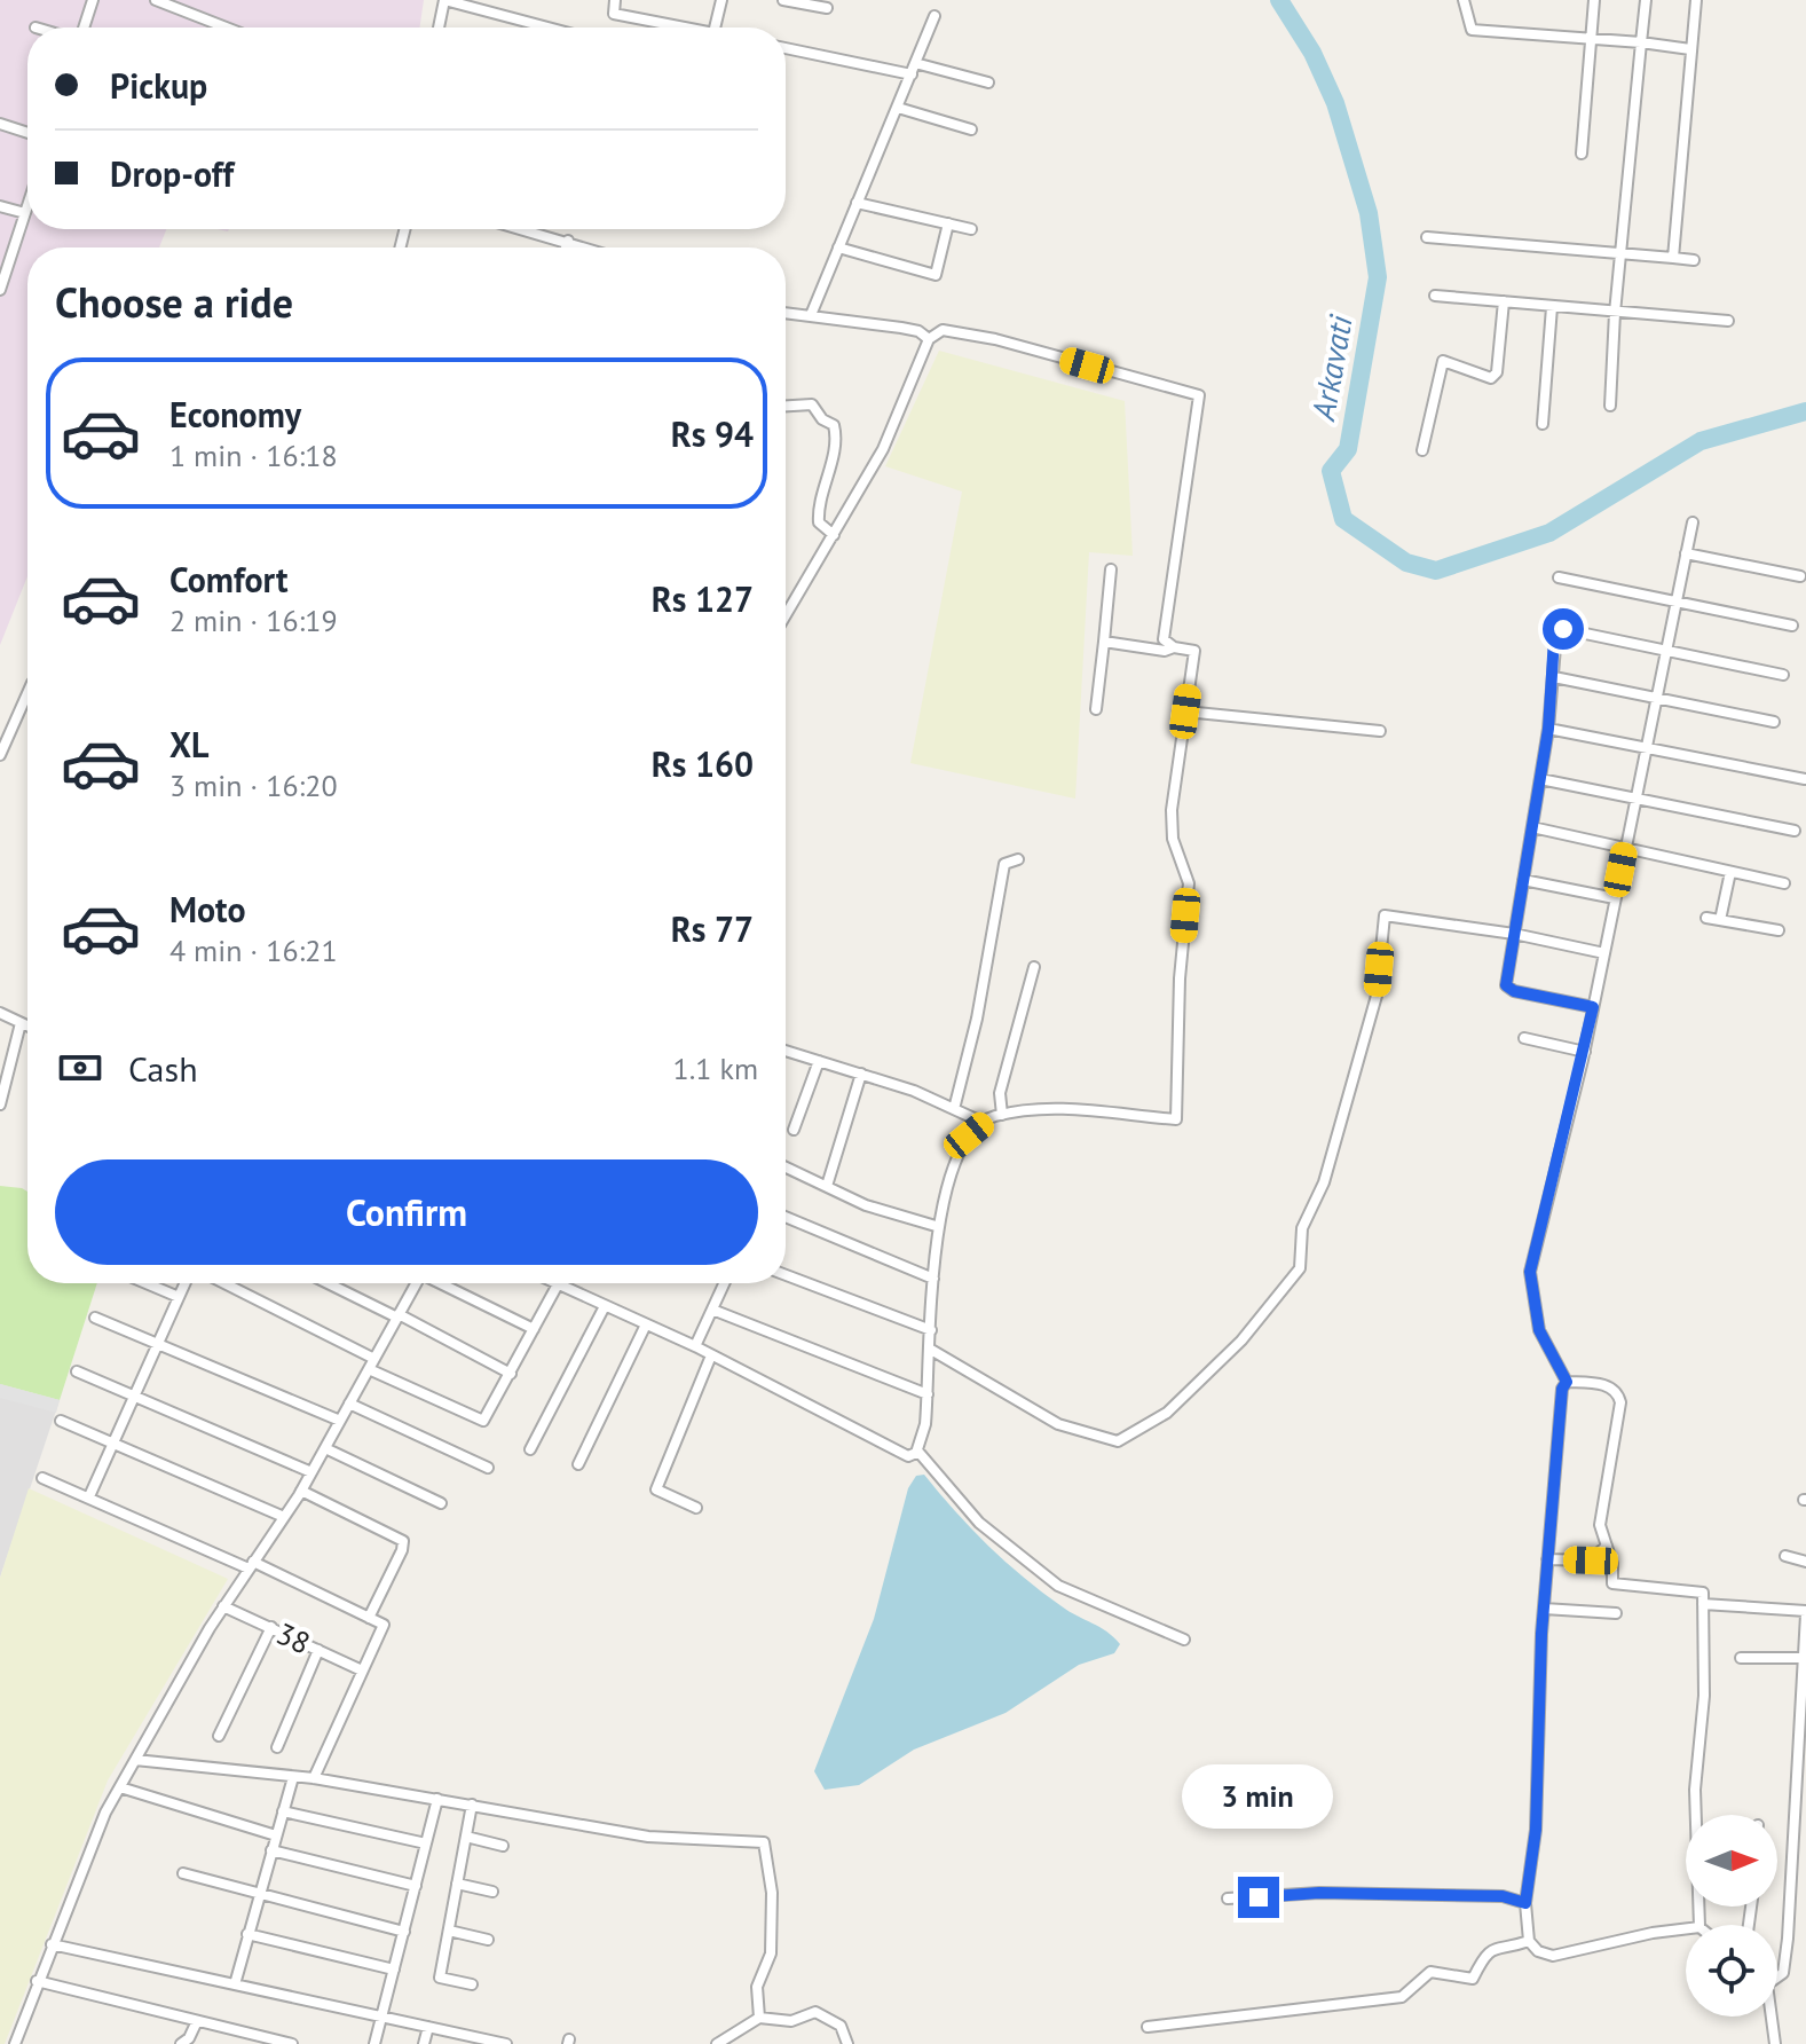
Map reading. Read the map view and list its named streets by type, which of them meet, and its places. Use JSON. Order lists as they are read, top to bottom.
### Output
{
  "streets": {
    "street": ["38"]
  },
  "water": ["Arkavati"],
  "north": "right",
  "page": {
    "banner": ["Pickup", "Drop-off"],
    "heading": "Choose a ride",
    "list": [
      {
        "name": "Economy",
        "note": "1 min · 16:18",
        "value": "Rs 94"
      },
      {
        "name": "Comfort",
        "note": "2 min · 16:19",
        "value": "Rs 127"
      },
      {
        "name": "XL",
        "note": "3 min · 16:20",
        "value": "Rs 160"
      },
      {
        "name": "Moto",
        "note": "4 min · 16:21",
        "value": "Rs 77"
      }
    ],
    "pay": ["Cash", "1.1 km"],
    "buttons": "Confirm",
    "bubble": "3 min"
  }
}
